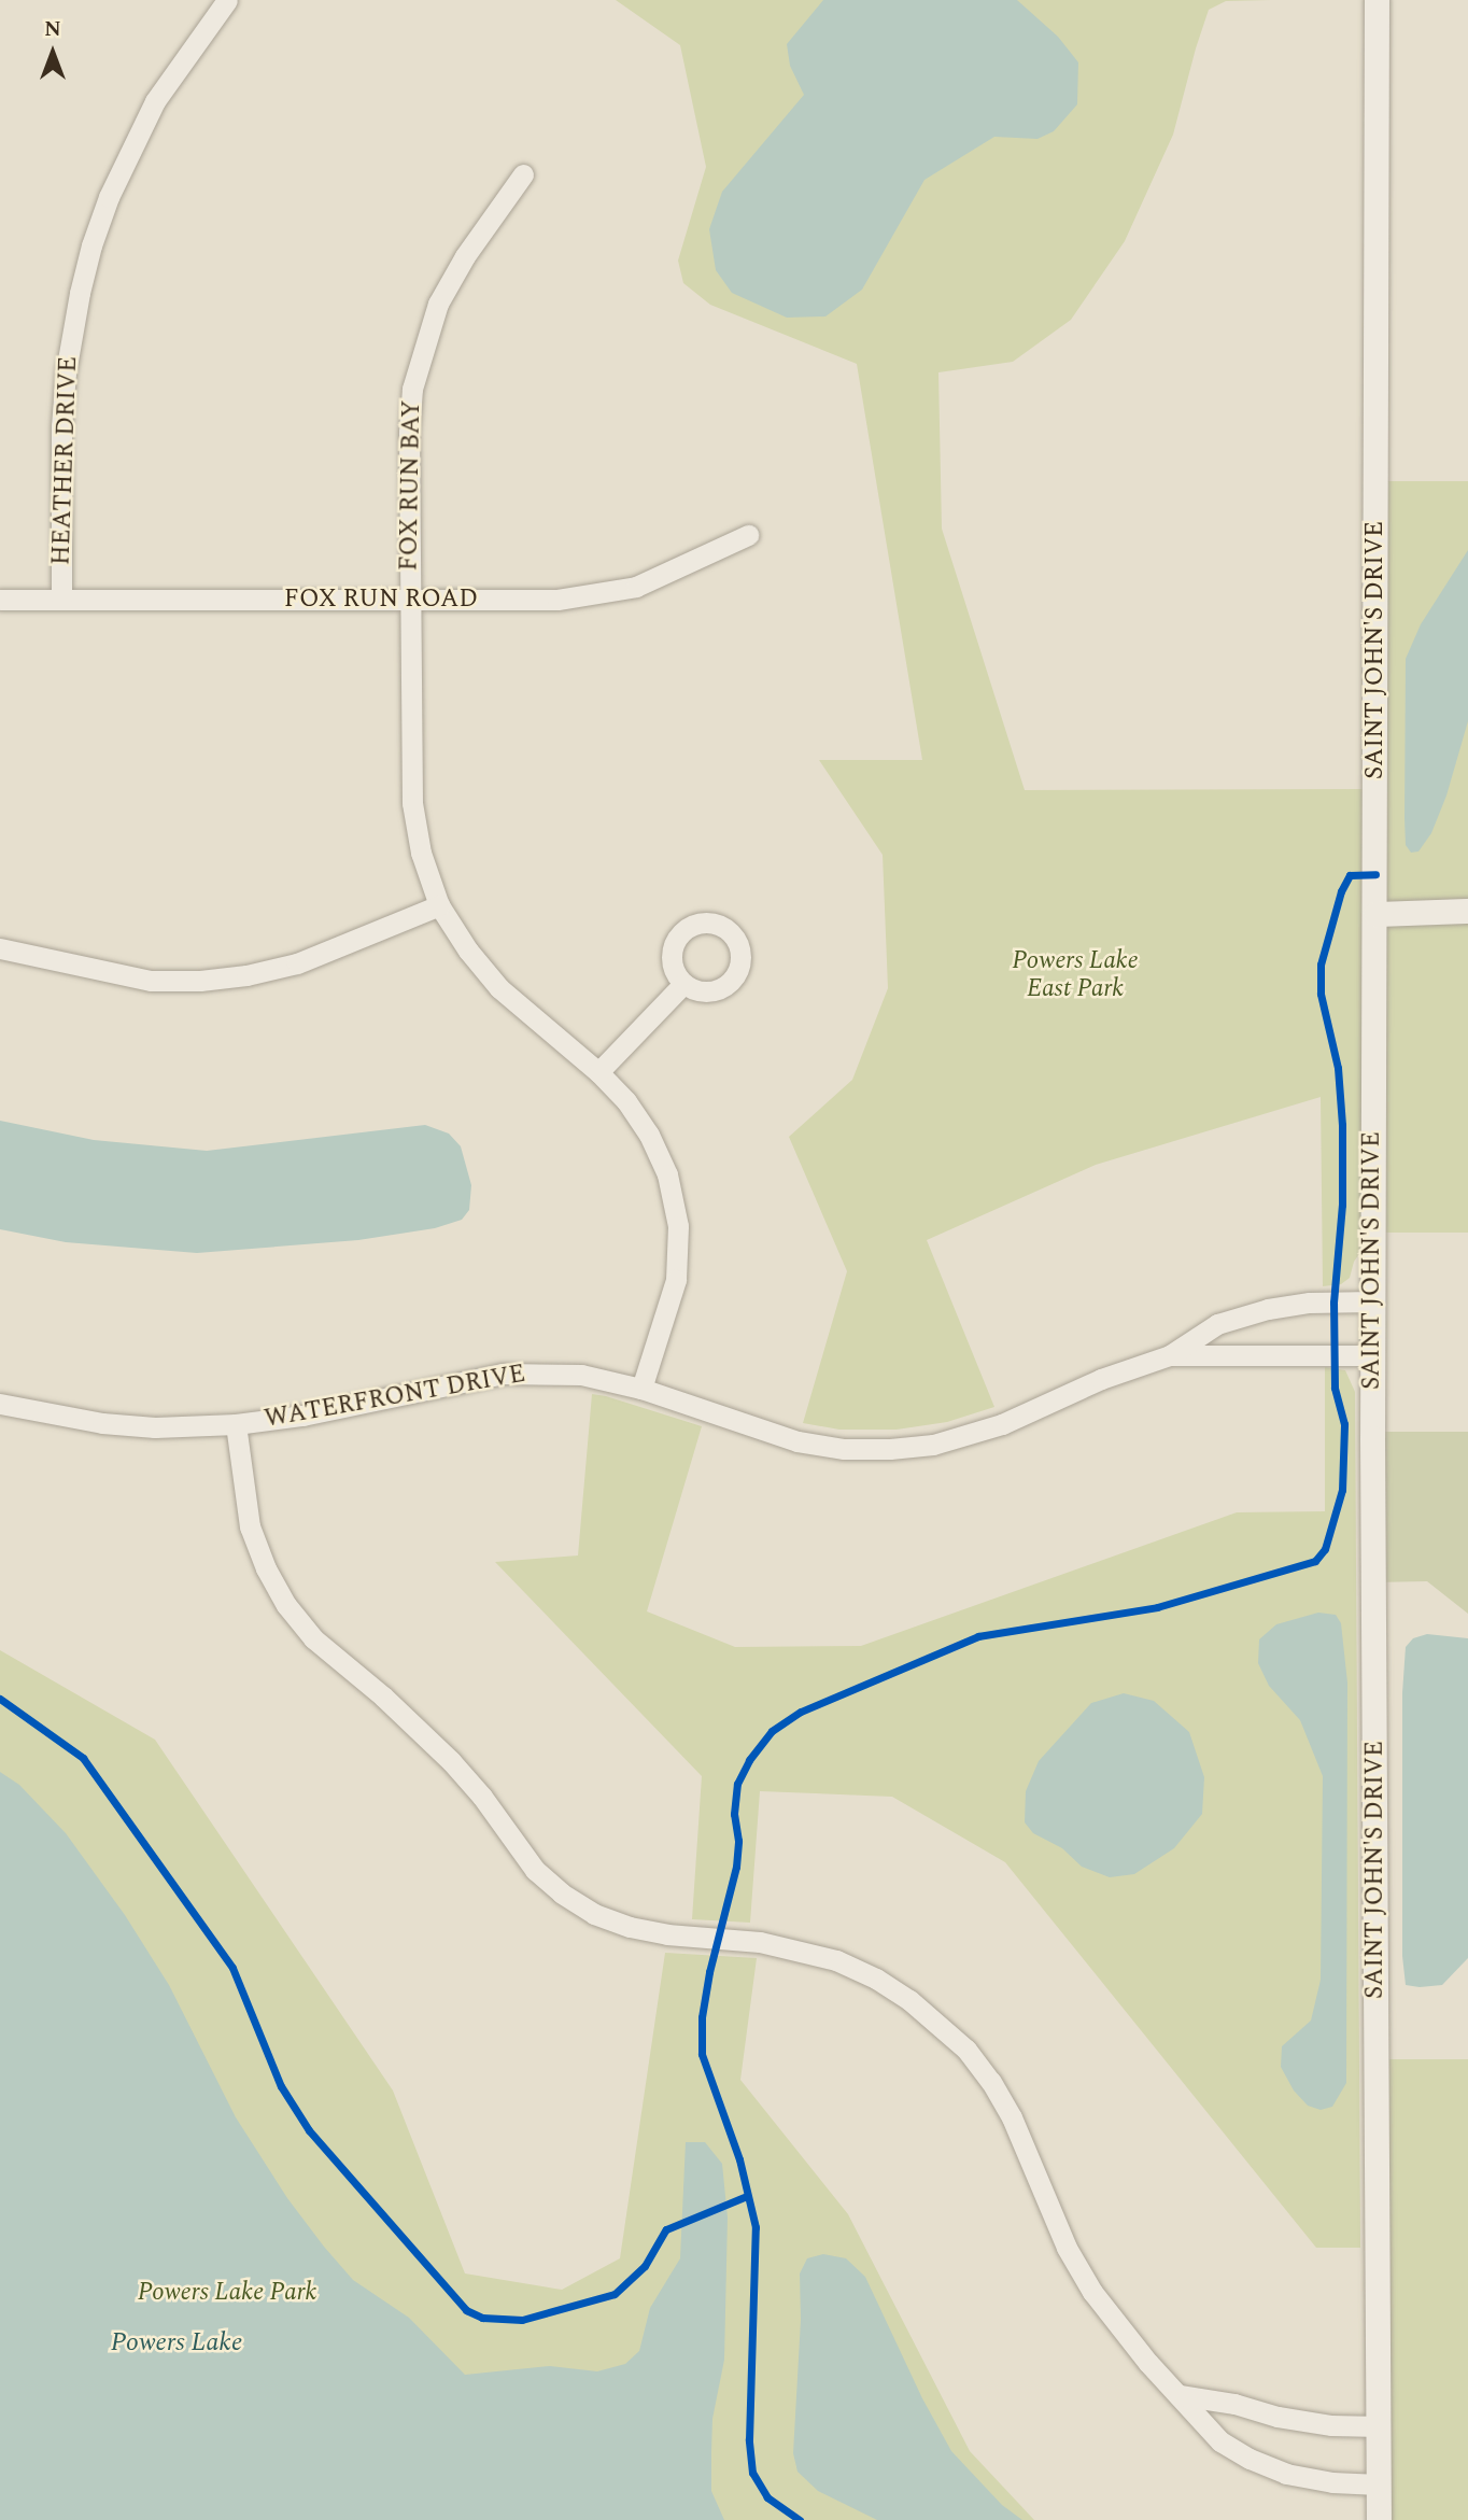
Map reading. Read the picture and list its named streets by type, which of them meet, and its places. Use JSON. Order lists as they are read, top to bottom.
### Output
{
  "streets": {
    "street": [
      "HEATHER DRIVE",
      "FOX RUN BAY",
      "FOX RUN ROAD",
      "SAINT JOHN'S DRIVE",
      "WATERFRONT DRIVE"
    ]
  },
  "crossings": [
    ["HEATHER DRIVE", "FOX RUN ROAD"],
    ["FOX RUN BAY", "FOX RUN ROAD"],
    ["FOX RUN BAY", "WATERFRONT DRIVE"],
    ["SAINT JOHN'S DRIVE", "WATERFRONT DRIVE"]
  ],
  "water": ["Powers Lake"],
  "parks": ["Powers Lake East Park", "Powers Lake Park"],
  "north": "top"
}
